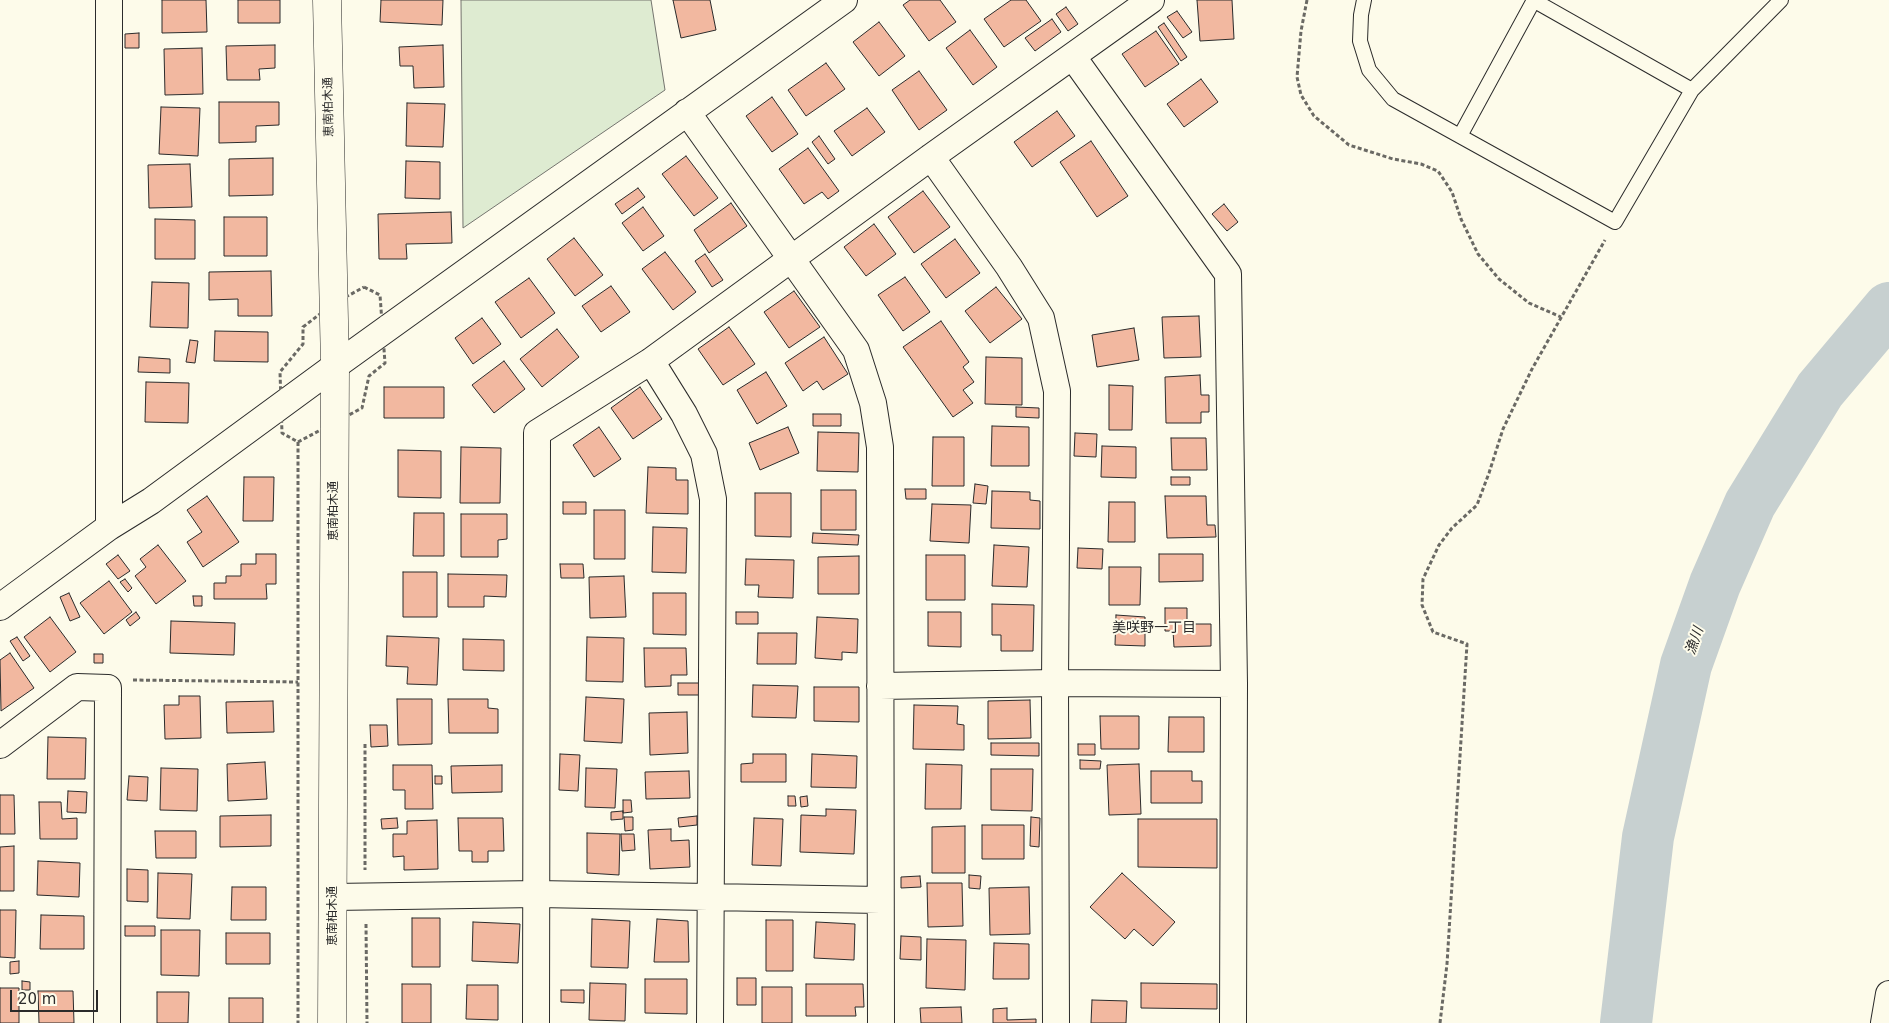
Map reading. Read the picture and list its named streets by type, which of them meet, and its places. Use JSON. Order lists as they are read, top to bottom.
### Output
{
  "streets": {
    "street": ["恵南柏木通"]
  },
  "districts": ["美咲野一丁目"],
  "water": ["漁川"],
  "scale_bar": "20 m"
}
